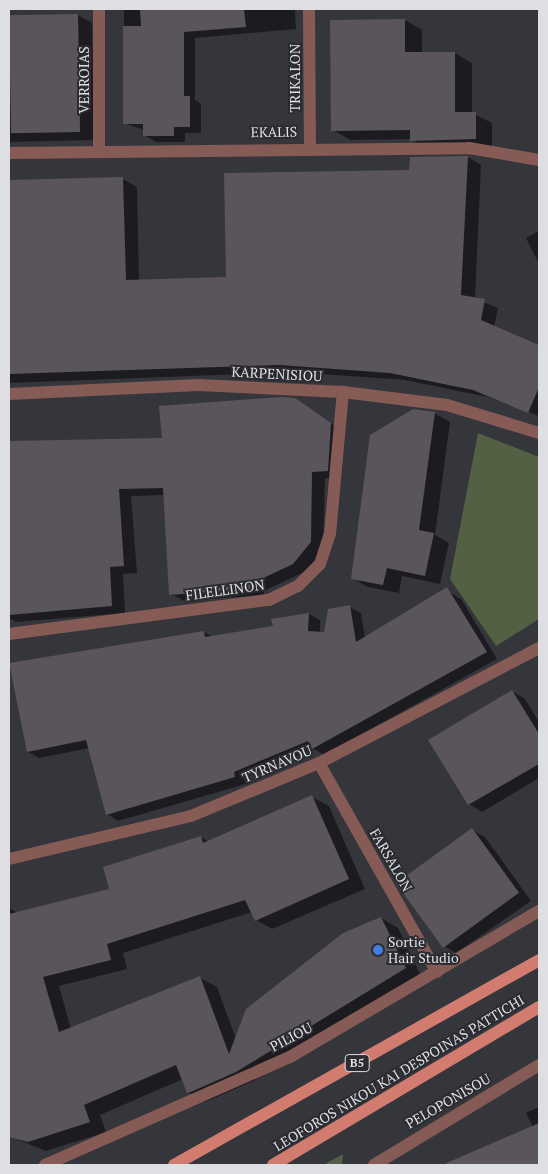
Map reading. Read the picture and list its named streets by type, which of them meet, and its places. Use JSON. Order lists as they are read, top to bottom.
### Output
{
  "streets": {
    "main road": ["B5", "LEOFOROS NIKOU KAI DESPOINAS PATTICHI"],
    "street": [
      "TRIKALON",
      "VERROIAS",
      "EKALIS",
      "KARPENISIOU",
      "FILELLINON",
      "TYRNAVOU",
      "FARSALON",
      "PILIOU",
      "PELOPONISOU"
    ]
  },
  "crossings": [
    ["TRIKALON", "EKALIS"],
    ["VERROIAS", "EKALIS"],
    ["KARPENISIOU", "FILELLINON"],
    ["TYRNAVOU", "FARSALON"],
    ["FARSALON", "PILIOU"]
  ],
  "places": ["Sortie Hair Studio"]
}
